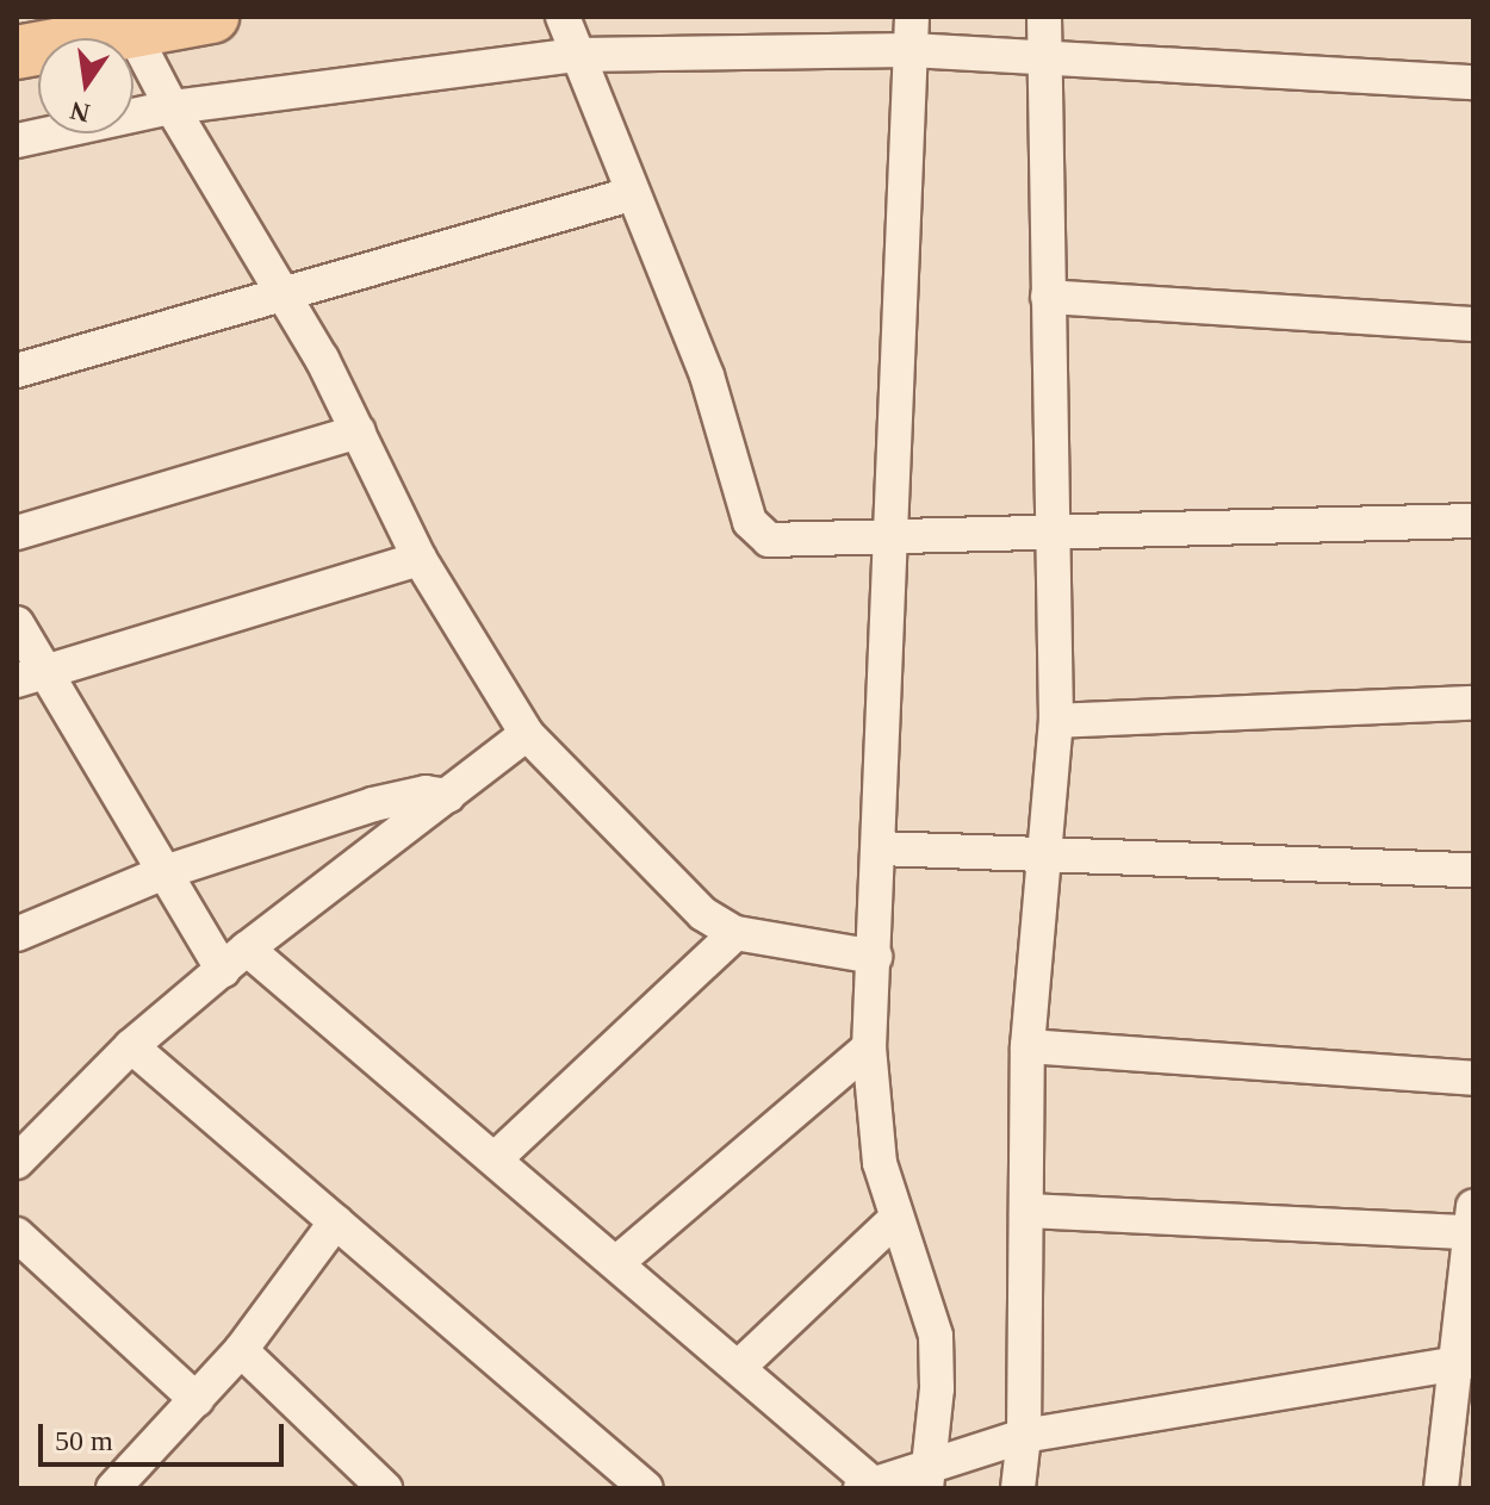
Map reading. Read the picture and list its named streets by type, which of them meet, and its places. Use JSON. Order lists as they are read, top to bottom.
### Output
{
  "scale_bar": "50 m",
  "north": "bottom"
}
